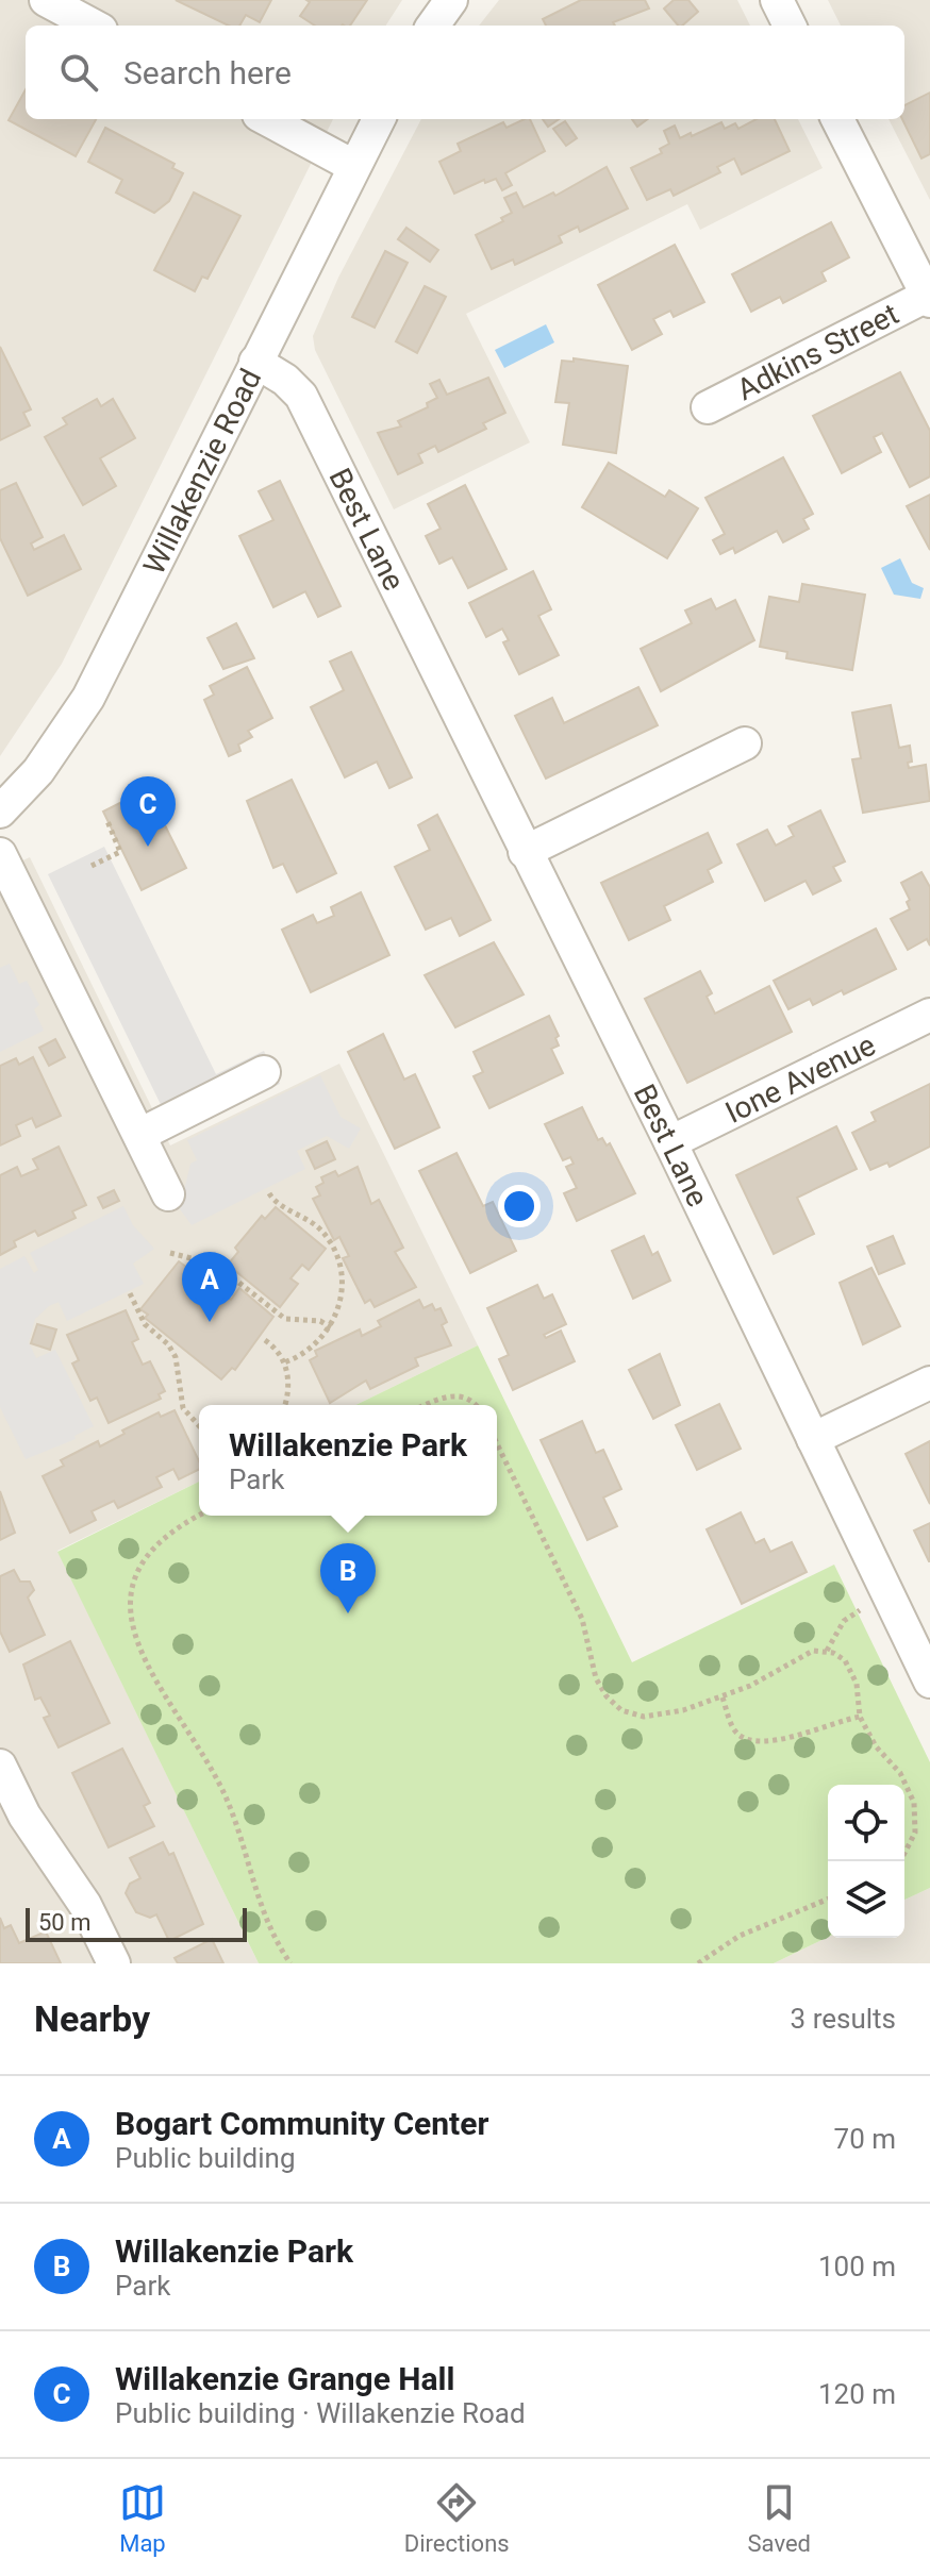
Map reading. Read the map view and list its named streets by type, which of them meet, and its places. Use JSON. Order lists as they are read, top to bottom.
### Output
{
  "streets": {
    "street": [
      "Adkins Street",
      "Willakenzie Road",
      "Best Lane",
      "Ione Avenue"
    ]
  },
  "crossings": [
    ["Willakenzie Road", "Best Lane"],
    ["Best Lane", "Ione Avenue"]
  ],
  "scale_bar": "50 m",
  "page": {
    "search": "Search here",
    "pins": ["C", "A", "B"],
    "popup": ["Willakenzie Park", "Park"],
    "scale": "50 m",
    "heading": ["Nearby", "3 results"],
    "list": [
      {
        "mark": "A",
        "name": "Bogart Community Center",
        "note": "Public building",
        "value": "70 m"
      },
      {
        "mark": "B",
        "name": "Willakenzie Park",
        "note": "Park",
        "value": "100 m"
      },
      {
        "mark": "C",
        "name": "Willakenzie Grange Hall",
        "note": "Public building · Willakenzie Road",
        "value": "120 m"
      }
    ],
    "nav": ["Map", "Directions", "Saved"]
  }
}
